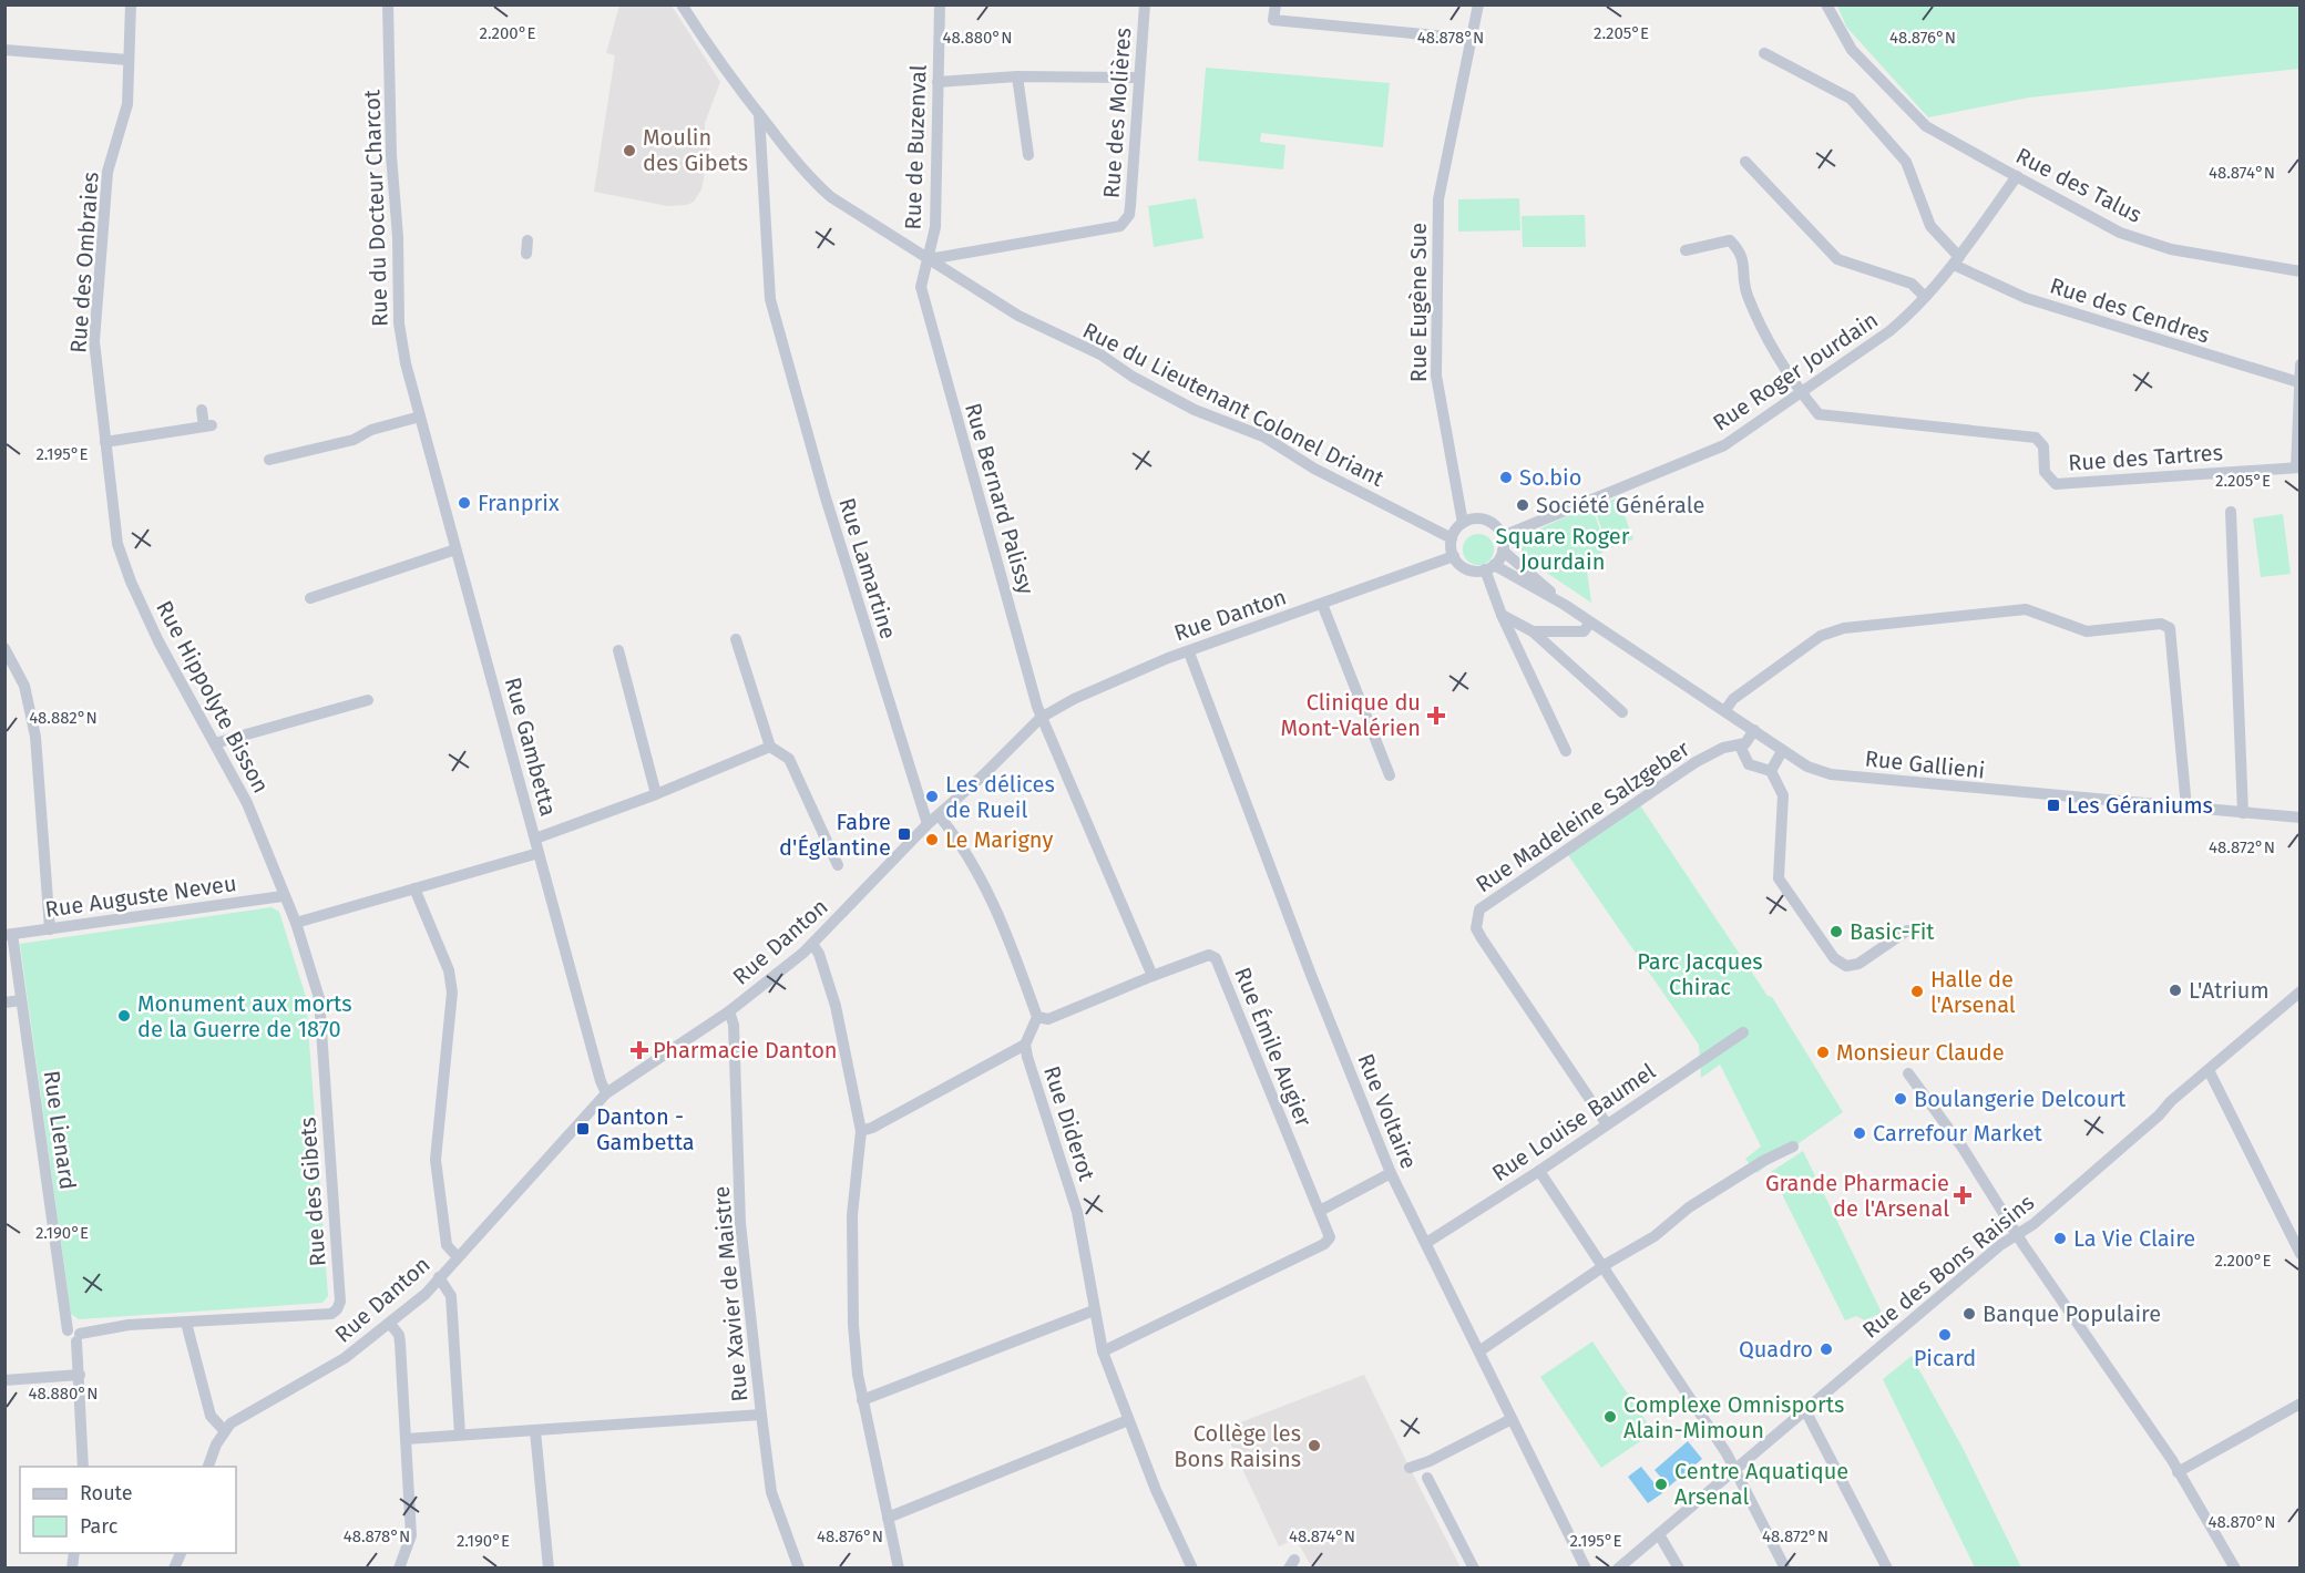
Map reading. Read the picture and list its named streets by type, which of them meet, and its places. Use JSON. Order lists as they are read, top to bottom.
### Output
{
  "streets": {
    "street": [
      "Rue des Molières",
      "Rue de Buzenval",
      "Rue des Talus",
      "Rue du Docteur Charcot",
      "Rue des Ombraies",
      "Rue Eugène Sue",
      "Rue des Cendres",
      "Rue Roger Jourdain",
      "Rue du Lieutenant Colonel Driant",
      "Rue des Tartres",
      "Rue Bernard Palissy",
      "Rue Lamartine",
      "Rue Danton",
      "Rue Hippolyte Bisson",
      "Rue Gambetta",
      "Rue Gallieni",
      "Rue Madeleine Salzgeber",
      "Rue Auguste Neveu",
      "Rue Émile Augier",
      "Rue Voltaire",
      "Rue Louise Baumel",
      "Rue Diderot",
      "Rue Lienard",
      "Rue des Gibets",
      "Rue des Bons Raisins",
      "Rue Xavier de Maistre"
    ]
  },
  "crossings": [
    ["Rue des Molières", "Rue de Buzenval"],
    ["Rue des Molières", "Rue du Lieutenant Colonel Driant"],
    ["Rue de Buzenval", "Rue du Lieutenant Colonel Driant"],
    ["Rue de Buzenval", "Rue Bernard Palissy"],
    ["Rue des Talus", "Rue Roger Jourdain"],
    ["Rue du Docteur Charcot", "Rue Gambetta"],
    ["Rue des Ombraies", "Rue Hippolyte Bisson"],
    ["Rue Eugène Sue", "Rue Roger Jourdain"],
    ["Rue Eugène Sue", "Rue du Lieutenant Colonel Driant"],
    ["Rue Eugène Sue", "Rue Danton"],
    ["Rue Eugène Sue", "Rue Gallieni"],
    ["Rue des Cendres", "Rue Roger Jourdain"],
    ["Rue Roger Jourdain", "Rue du Lieutenant Colonel Driant"],
    ["Rue Roger Jourdain", "Rue des Tartres"],
    ["Rue Roger Jourdain", "Rue Danton"],
    ["Rue Roger Jourdain", "Rue Gallieni"],
    ["Rue du Lieutenant Colonel Driant", "Rue Lamartine"],
    ["Rue du Lieutenant Colonel Driant", "Rue Danton"],
    ["Rue du Lieutenant Colonel Driant", "Rue Gallieni"],
    ["Rue Bernard Palissy", "Rue Danton"],
    ["Rue Lamartine", "Rue Danton"],
    ["Rue Danton", "Rue Gambetta"],
    ["Rue Danton", "Rue Gallieni"],
    ["Rue Danton", "Rue Voltaire"],
    ["Rue Danton", "Rue Xavier de Maistre"],
    ["Rue Hippolyte Bisson", "Rue Auguste Neveu"],
    ["Rue Hippolyte Bisson", "Rue des Gibets"],
    ["Rue Madeleine Salzgeber", "Rue Louise Baumel"],
    ["Rue Auguste Neveu", "Rue Lienard"],
    ["Rue Émile Augier", "Rue Diderot"],
    ["Rue Voltaire", "Rue Louise Baumel"]
  ],
  "parks": ["Square Roger Jourdain", "Parc Jacques Chirac"],
  "places": {
    "other": [
      "Moulin des Gibets",
      "So.bio",
      "Franprix",
      "Société Générale",
      "Les délices de Rueil",
      "Le Marigny",
      "Basic-Fit",
      "L'Atrium",
      "Halle de l'Arsenal",
      "Monument aux morts de la Guerre de 1870",
      "Monsieur Claude",
      "Boulangerie Delcourt",
      "Carrefour Market",
      "La Vie Claire",
      "Banque Populaire",
      "Picard",
      "Quadro",
      "Complexe Omnisports Alain-Mimoun",
      "Collège les Bons Raisins",
      "Centre Aquatique Arsenal"
    ],
    "health": ["Clinique du Mont-Valérien", "Pharmacie Danton", "Grande Pharmacie de l'Arsenal"],
    "transit": ["Les Géraniums", "Fabre d'Églantine", "Danton - Gambetta"]
  },
  "legend": ["Route", "Parc"],
  "coordinates": [
    "2.200°E",
    "2.205°E",
    "48.880°N",
    "48.878°N",
    "48.876°N",
    "48.874°N",
    "2.195°E",
    "48.882°N",
    "48.872°N",
    "2.190°E",
    "48.870°N"
  ]
}
